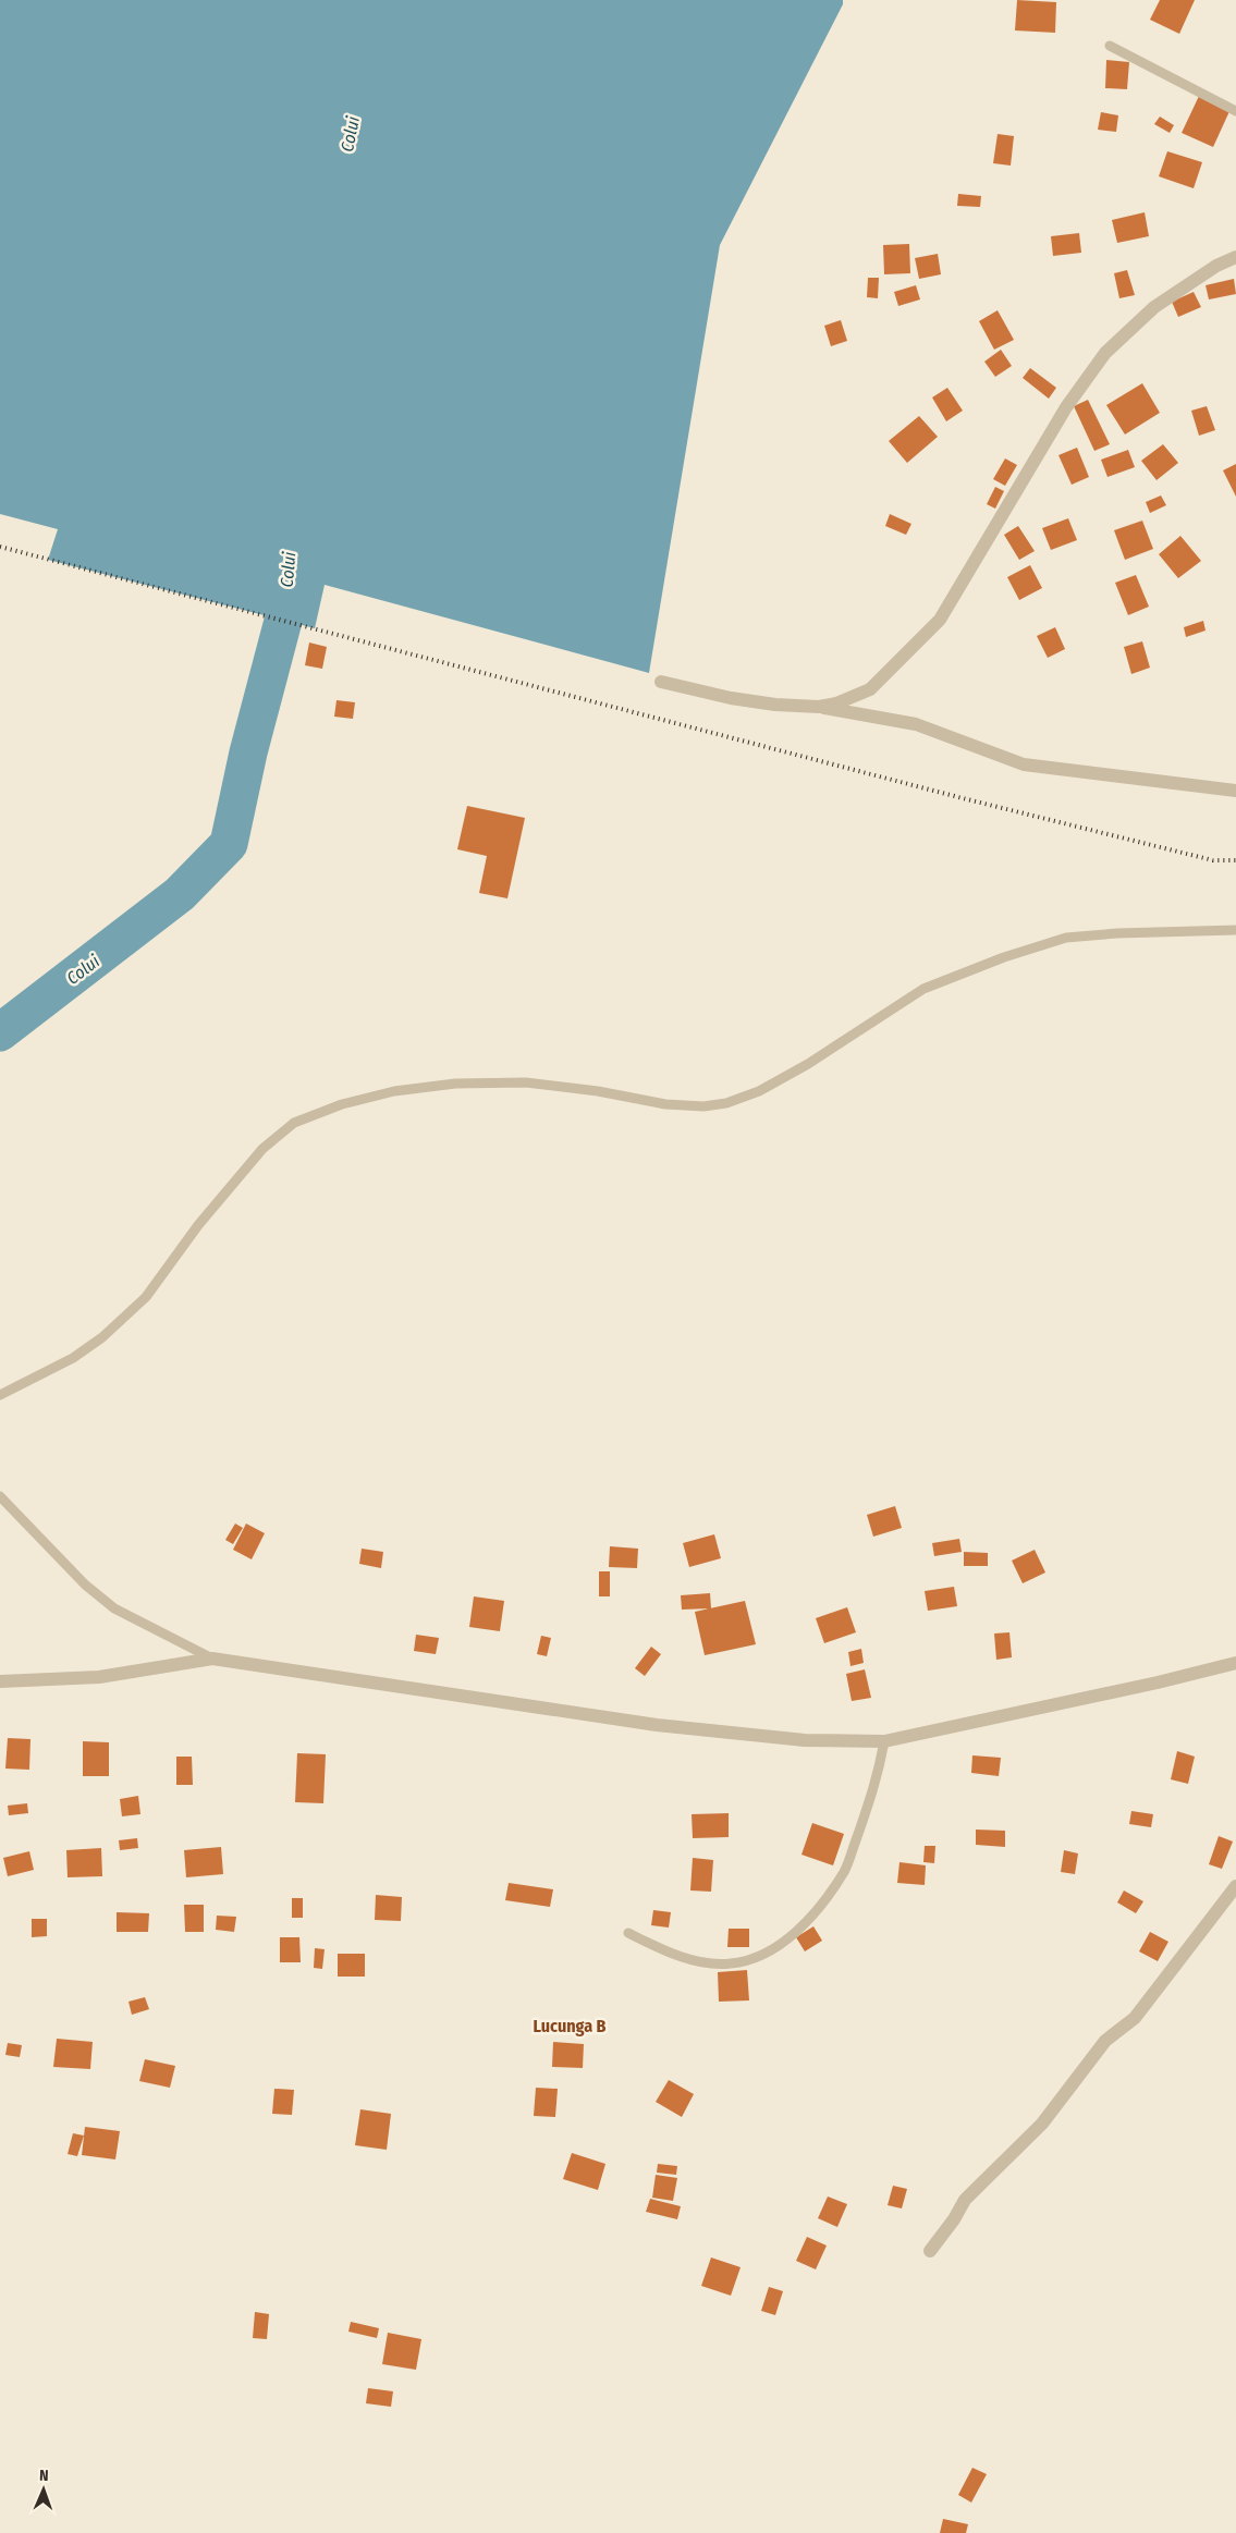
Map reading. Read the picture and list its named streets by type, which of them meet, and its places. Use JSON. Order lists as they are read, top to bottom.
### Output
{
  "districts": ["Lucunga B"],
  "water": ["Colui"],
  "north": "top"
}
